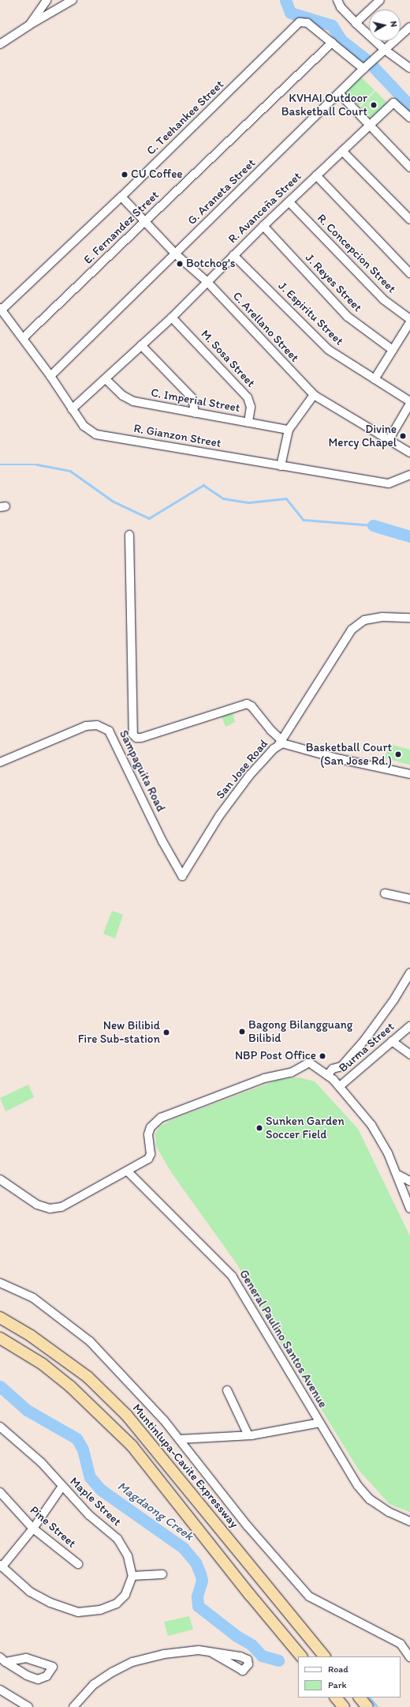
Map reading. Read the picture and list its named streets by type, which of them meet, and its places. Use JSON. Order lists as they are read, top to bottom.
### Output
{
  "streets": {
    "highway": ["Muntinlupa-Cavite Expressway"],
    "street": [
      "C. Teehankee Street",
      "G. Araneta Street",
      "R. Avanceña Street",
      "E. Fernandez Street",
      "R. Concepcion Street",
      "J. Reyes Street",
      "J. Espiritu Street",
      "C. Arellano Street",
      "M. Sosa Street",
      "C. Imperial Street",
      "R. Gianzon Street",
      "San Jose Road",
      "Sampaguita Road",
      "Burma Street",
      "General Paulino Santos Avenue",
      "Maple Street",
      "Pine Street"
    ]
  },
  "crossings": [
    ["C. Teehankee Street", "E. Fernandez Street"],
    ["C. Teehankee Street", "C. Arellano Street"],
    ["C. Teehankee Street", "R. Gianzon Street"],
    ["G. Araneta Street", "C. Arellano Street"],
    ["G. Araneta Street", "R. Gianzon Street"],
    ["R. Avanceña Street", "R. Concepcion Street"],
    ["R. Avanceña Street", "J. Reyes Street"],
    ["R. Avanceña Street", "J. Espiritu Street"],
    ["R. Avanceña Street", "C. Arellano Street"],
    ["R. Avanceña Street", "M. Sosa Street"],
    ["R. Avanceña Street", "C. Imperial Street"],
    ["R. Avanceña Street", "R. Gianzon Street"],
    ["E. Fernandez Street", "C. Arellano Street"],
    ["E. Fernandez Street", "R. Gianzon Street"],
    ["M. Sosa Street", "C. Imperial Street"],
    ["San Jose Road", "Sampaguita Road"]
  ],
  "water": ["Magdaong Creek"],
  "places": [
    "KVHAI Outdoor Basketball Court",
    "CU Coffee",
    "Botchog's",
    "Divine Mercy Chapel",
    "Basketball Court (San Jose Rd.)",
    "Bagong Bilangguang Bilibid",
    "New Bilibid Fire Sub-station",
    "NBP Post Office",
    "Sunken Garden Soccer Field"
  ],
  "legend": ["Road", "Park"],
  "north": "right"
}
